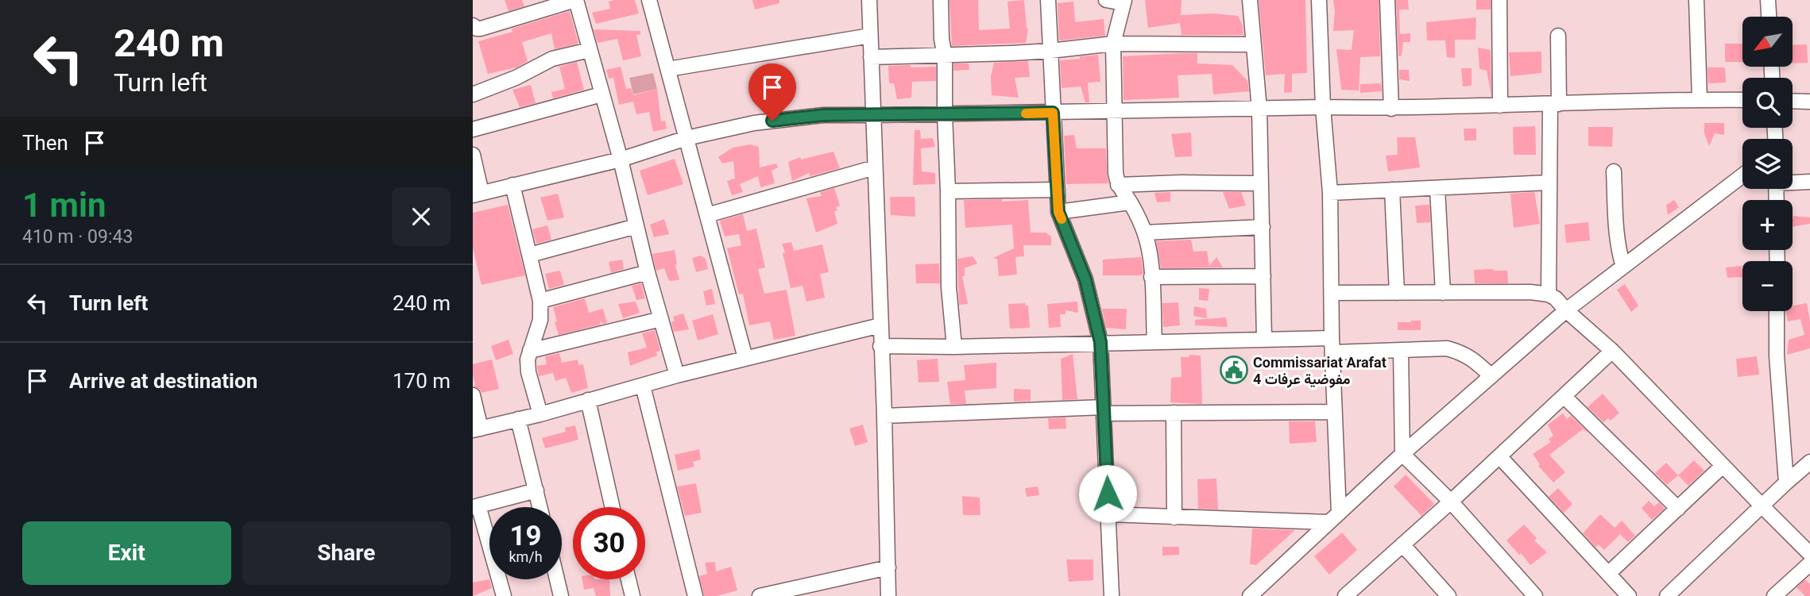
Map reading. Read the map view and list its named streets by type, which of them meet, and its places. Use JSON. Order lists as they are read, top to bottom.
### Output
{
  "places": {
    "public building": ["Commissariat Arafat 4 مفوضية عرفات"]
  },
  "north": "bottom left",
  "page": {
    "turn": ["240 m", "Turn left"],
    "map_buttons": ["+", "−"],
    "then": "Then",
    "heading": ["1 min", "410 m · 09:43"],
    "list": [
      {
        "name": "Turn left",
        "value": "240 m"
      },
      {
        "name": "Arrive at destination",
        "value": "170 m"
      }
    ],
    "speed": "19 km/h",
    "limit": "30",
    "buttons": ["Exit", "Share"]
  }
}
